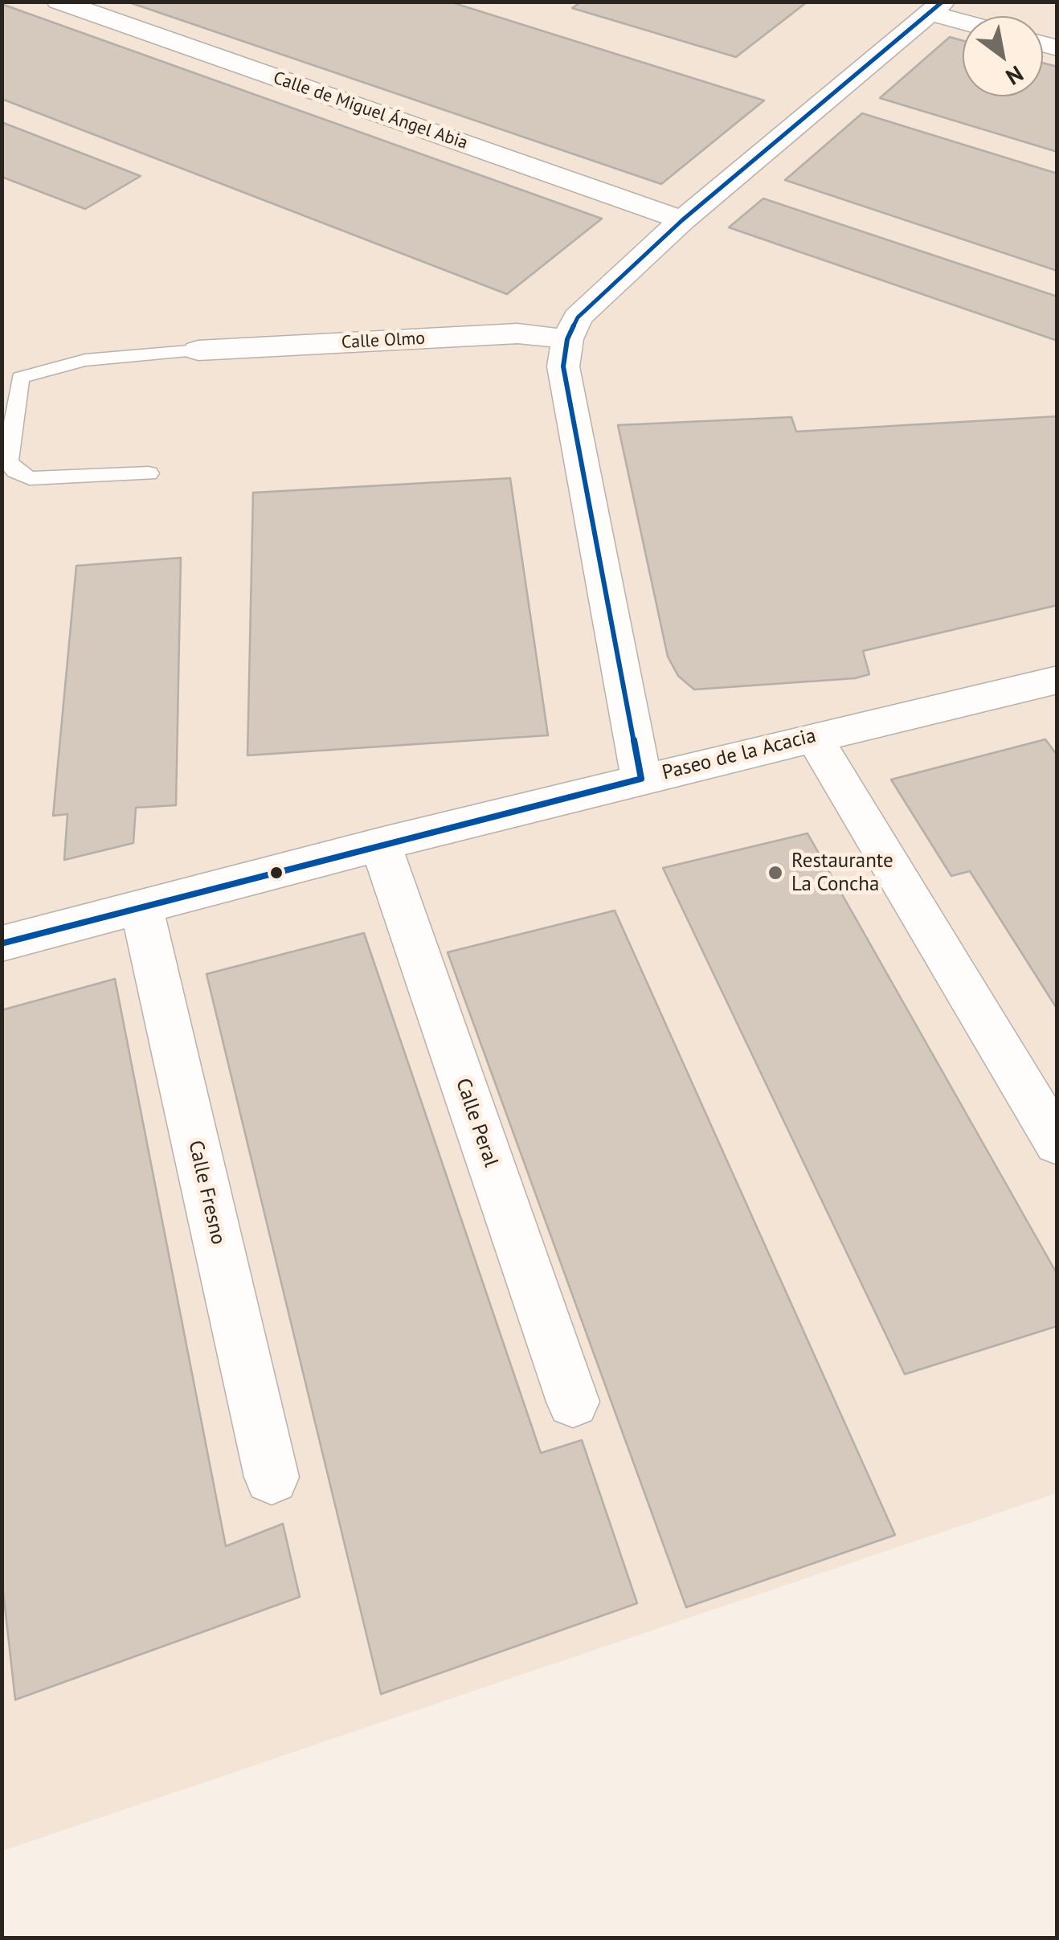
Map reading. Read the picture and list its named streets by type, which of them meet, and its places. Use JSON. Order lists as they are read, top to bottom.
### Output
{
  "streets": {
    "street": [
      "Calle de Miguel Ángel Abia",
      "Calle Olmo",
      "Paseo de la Acacia",
      "Calle Peral",
      "Calle Fresno"
    ]
  },
  "crossings": [
    ["Paseo de la Acacia", "Calle Peral"],
    ["Paseo de la Acacia", "Calle Fresno"]
  ],
  "places": ["Restaurante La Concha"],
  "north": "bottom right"
}
